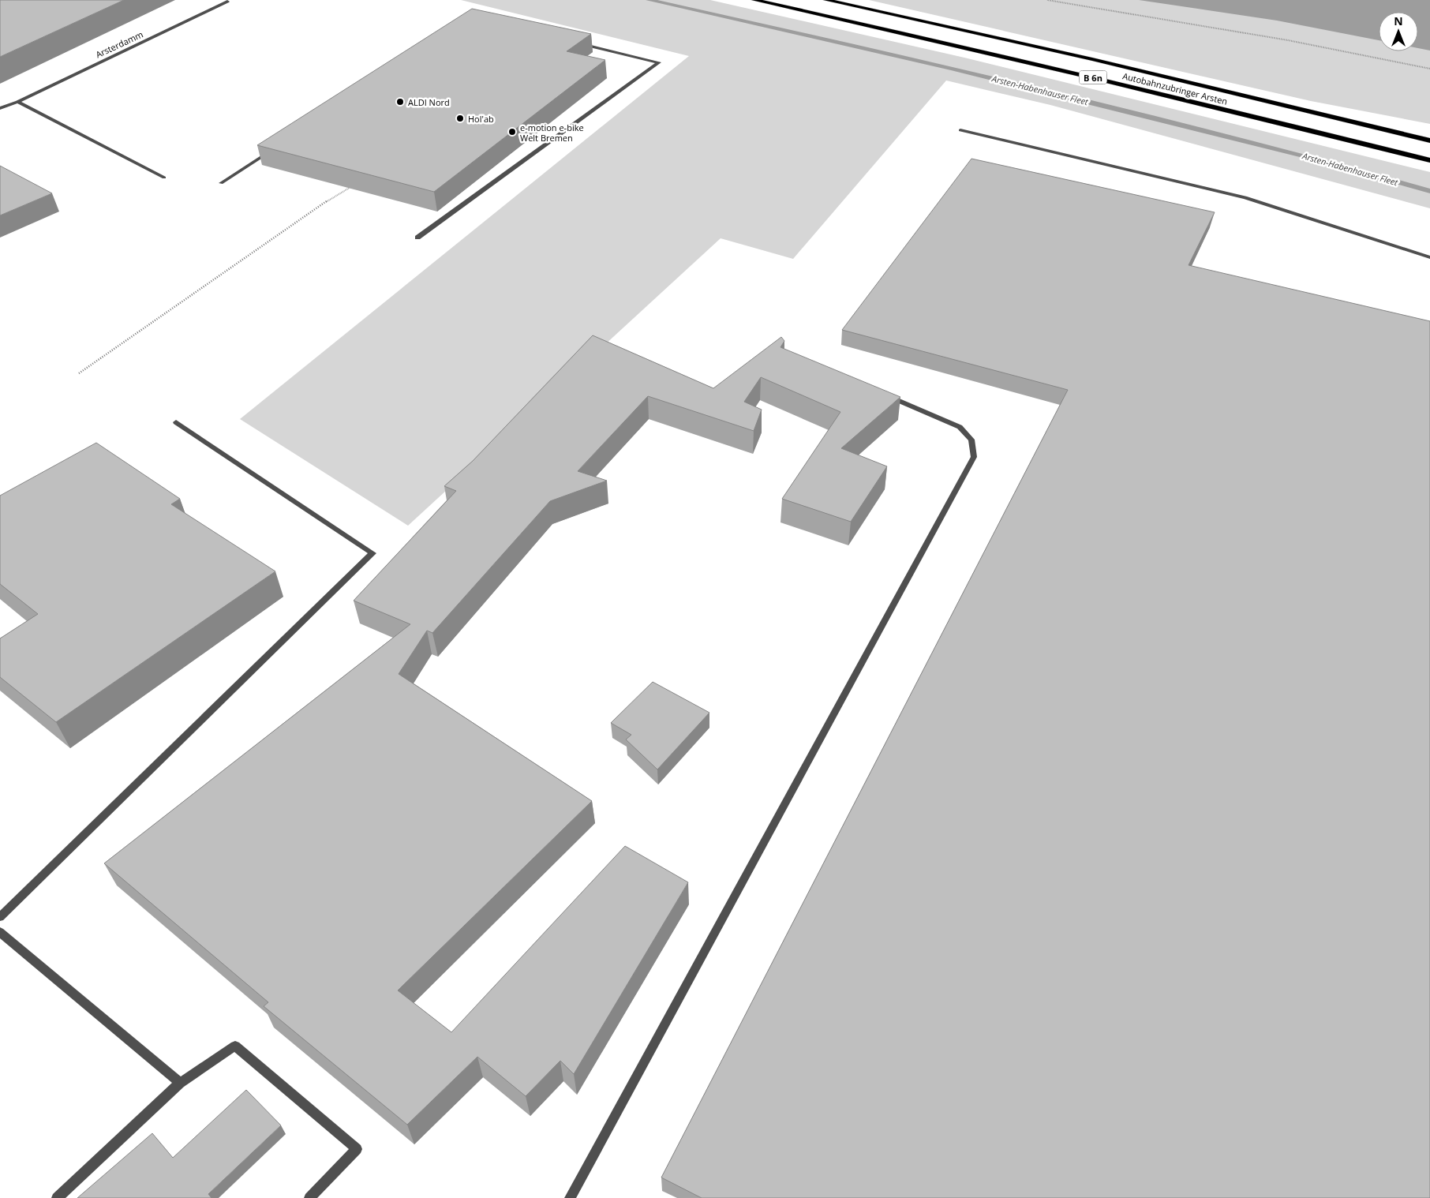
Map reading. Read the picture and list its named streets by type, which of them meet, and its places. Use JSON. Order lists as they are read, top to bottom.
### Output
{
  "streets": {
    "highway": ["B 6n", "Autobahnzubringer Arsten"],
    "lane": ["Arsterdamm"]
  },
  "water": ["Arsten-Habenhauser Fleet"],
  "places": ["ALDI Nord", "Hol'ab", "e-motion e-bike Welt Bremen"],
  "north": "top"
}
